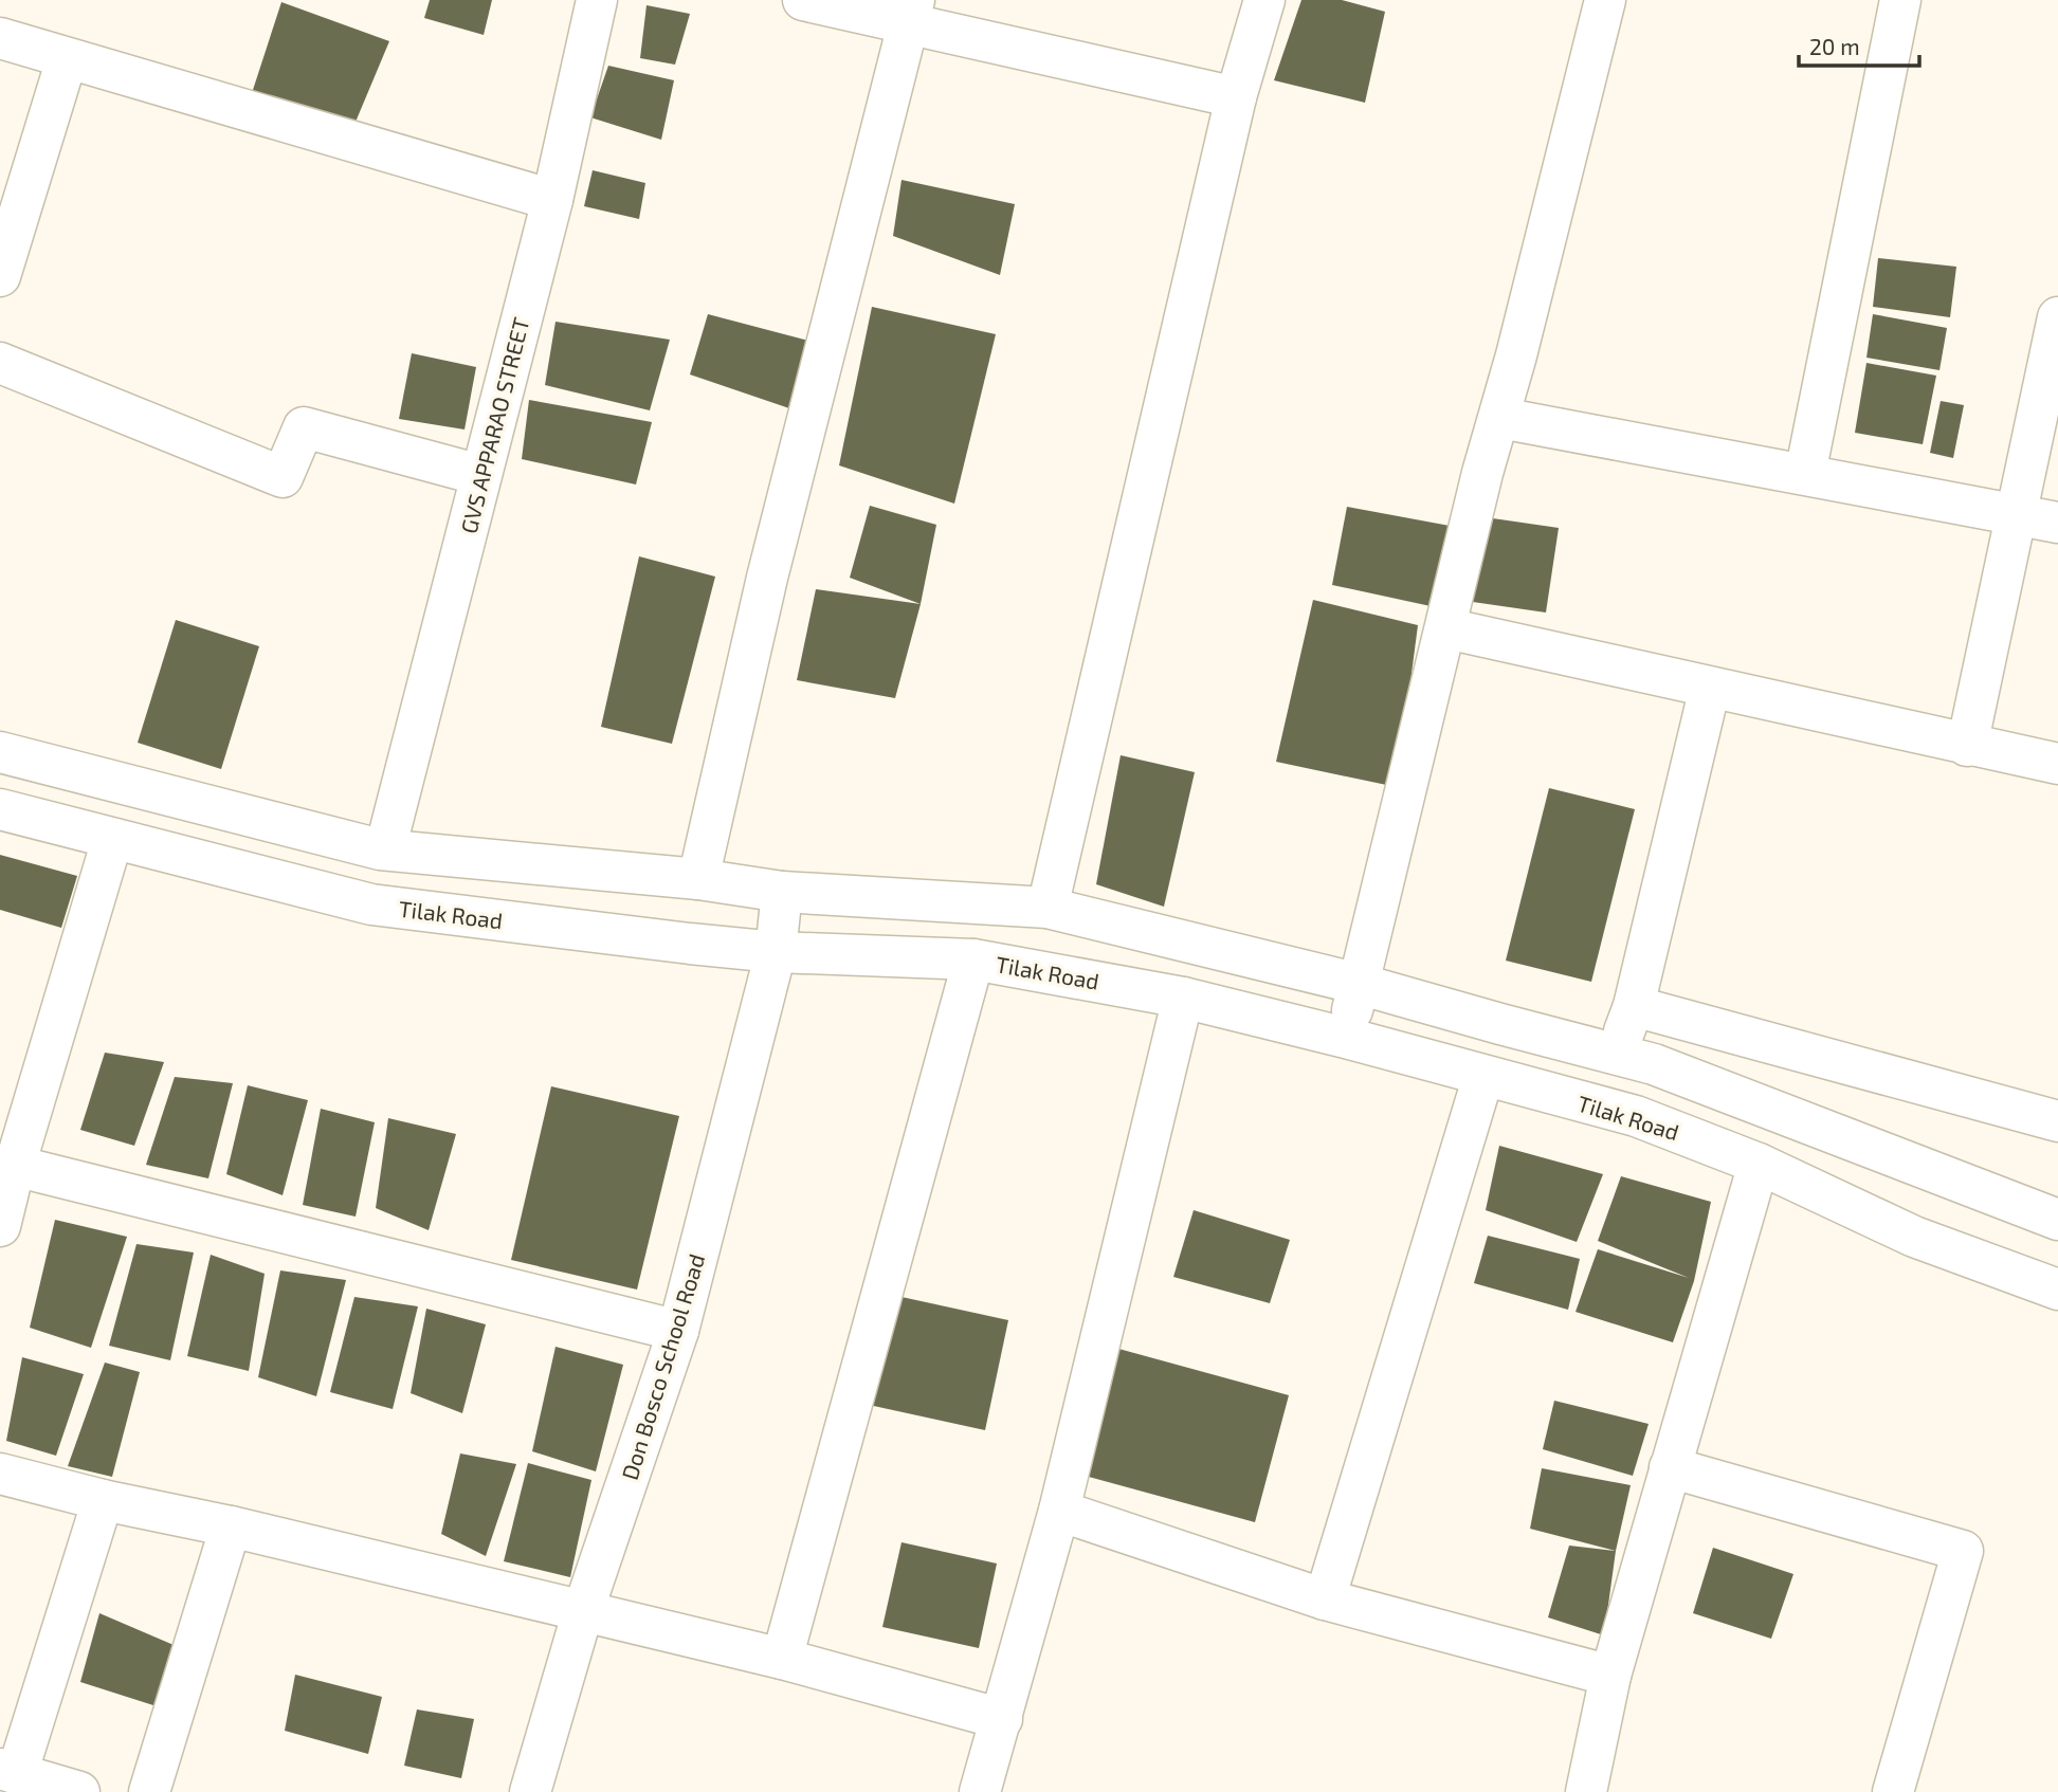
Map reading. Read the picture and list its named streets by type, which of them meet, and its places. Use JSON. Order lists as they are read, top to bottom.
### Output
{
  "streets": {
    "street": ["GVS APPARAO STREET", "Tilak Road", "Don Bosco School Road"]
  },
  "crossings": [
    ["Tilak Road", "Don Bosco School Road"]
  ],
  "scale_bar": "20 m"
}
